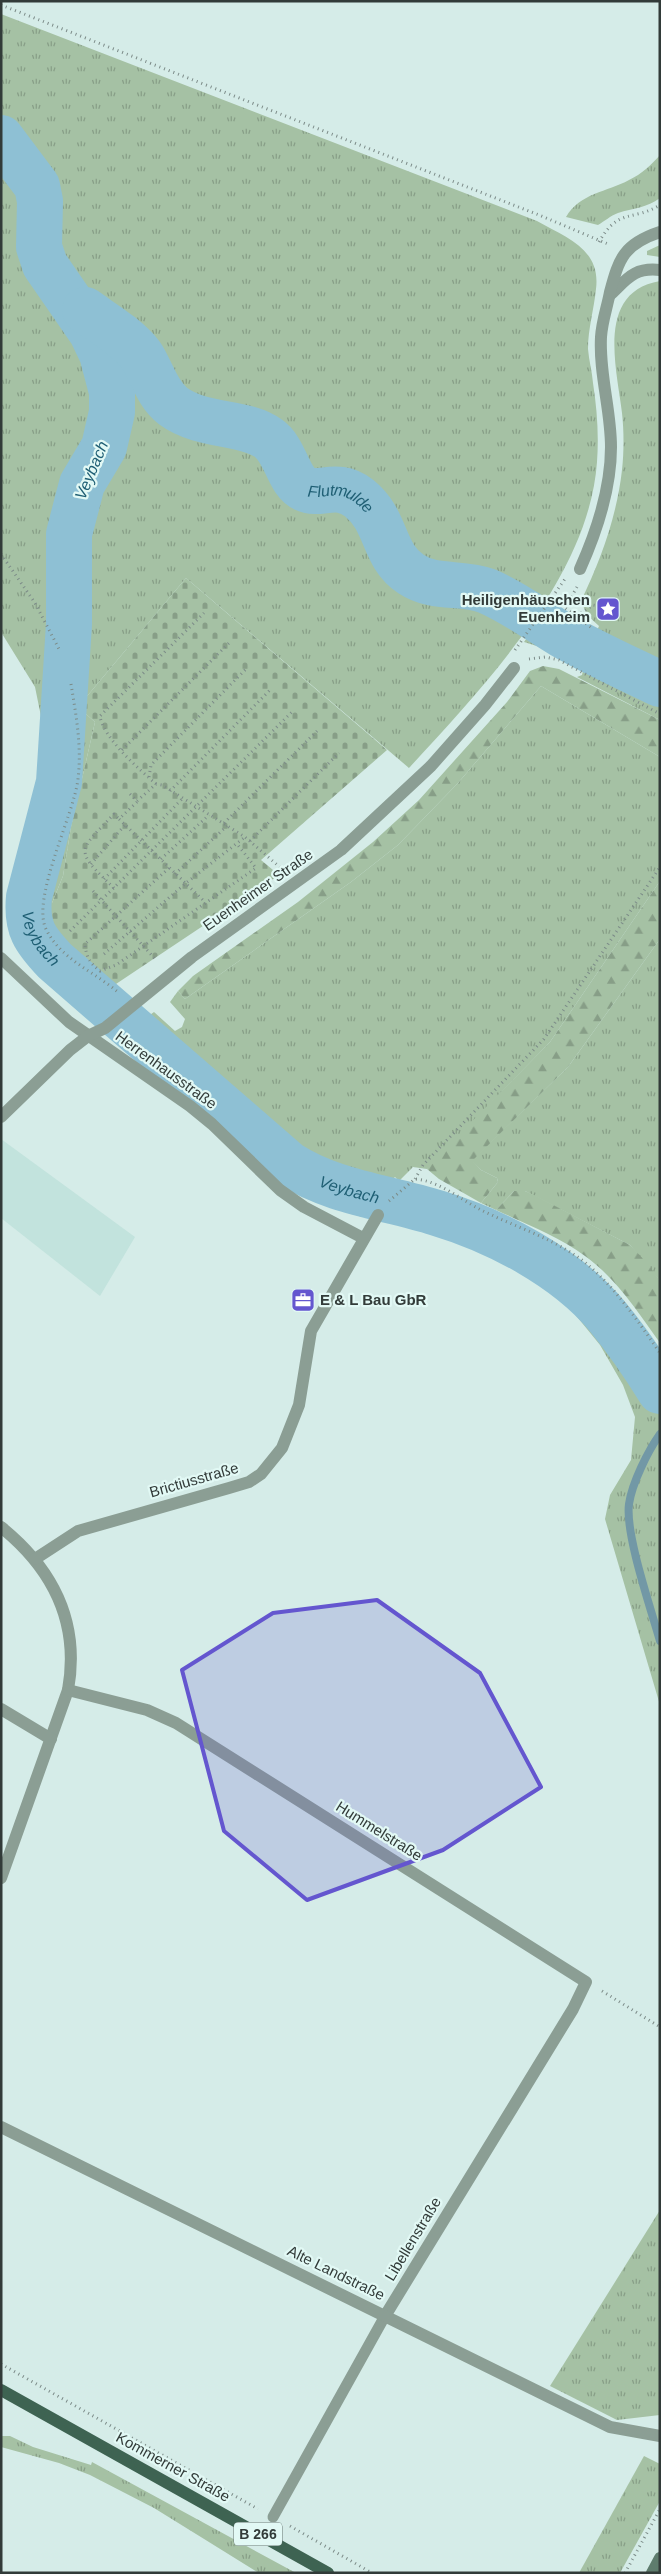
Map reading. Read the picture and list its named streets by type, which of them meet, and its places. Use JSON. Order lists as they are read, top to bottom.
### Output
{
  "streets": {
    "main road": ["Kommerner Straße", "B 266"],
    "street": [
      "Euenheimer Straße",
      "Herrenhausstraße",
      "Brictiusstraße",
      "Hummelstraße",
      "Libellenstraße",
      "Alte Landstraße"
    ]
  },
  "crossings": [
    ["Euenheimer Straße", "Herrenhausstraße"],
    ["Herrenhausstraße", "Brictiusstraße"],
    ["Hummelstraße", "Libellenstraße"],
    ["Libellenstraße", "Alte Landstraße"]
  ],
  "water": ["Veybach", "Flutmulde"],
  "places": {
    "place": ["Heiligenhäuschen Euenheim"],
    "office": ["E & L Bau GbR"]
  }
}
